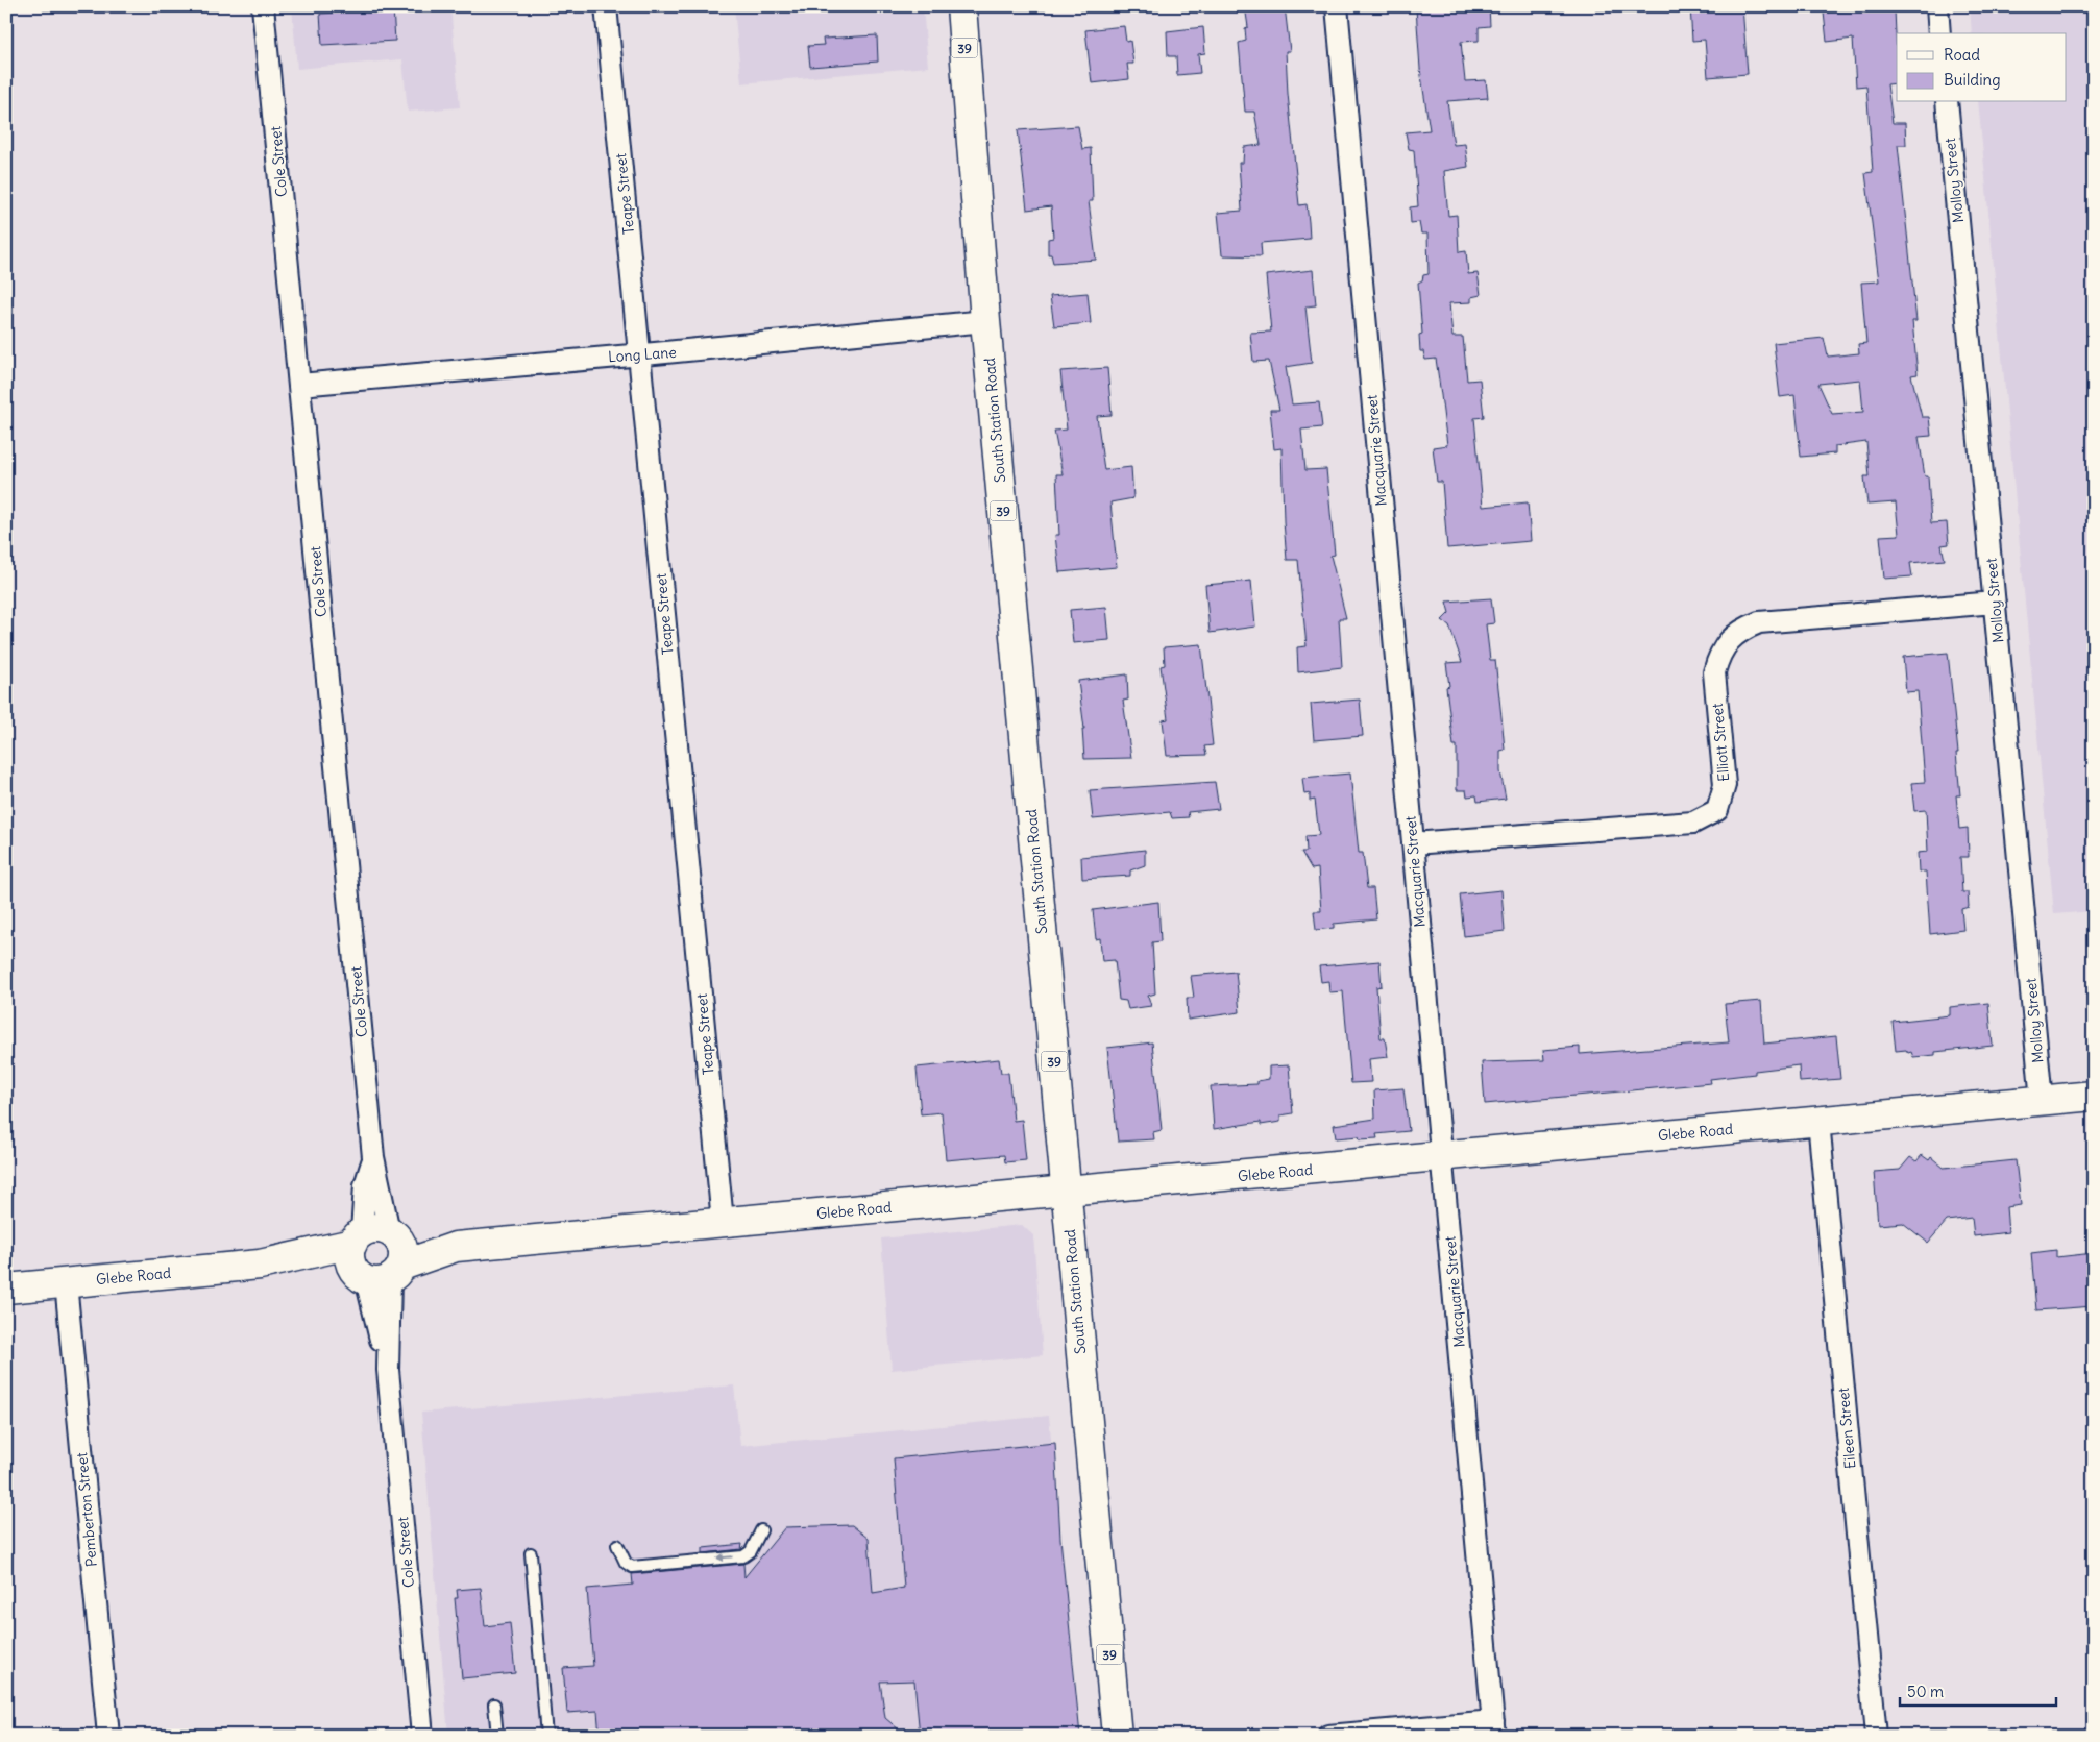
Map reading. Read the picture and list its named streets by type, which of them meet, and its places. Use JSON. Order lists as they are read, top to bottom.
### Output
{
  "streets": {
    "street": [
      "39",
      "Cole Street",
      "Molloy Street",
      "Teape Street",
      "Long Lane",
      "South Station Road",
      "Macquarie Street",
      "Elliott Street",
      "Glebe Road",
      "Eileen Street",
      "Pemberton Street"
    ]
  },
  "crossings": [
    ["Cole Street", "Long Lane"],
    ["Cole Street", "Glebe Road"],
    ["Molloy Street", "Elliott Street"],
    ["Molloy Street", "Glebe Road"],
    ["Teape Street", "Long Lane"],
    ["Teape Street", "Glebe Road"],
    ["Long Lane", "South Station Road"],
    ["South Station Road", "Glebe Road"],
    ["Macquarie Street", "Elliott Street"],
    ["Macquarie Street", "Glebe Road"],
    ["Glebe Road", "Eileen Street"],
    ["Glebe Road", "Pemberton Street"]
  ],
  "legend": ["Road", "Building"],
  "scale_bar": "50 m"
}
